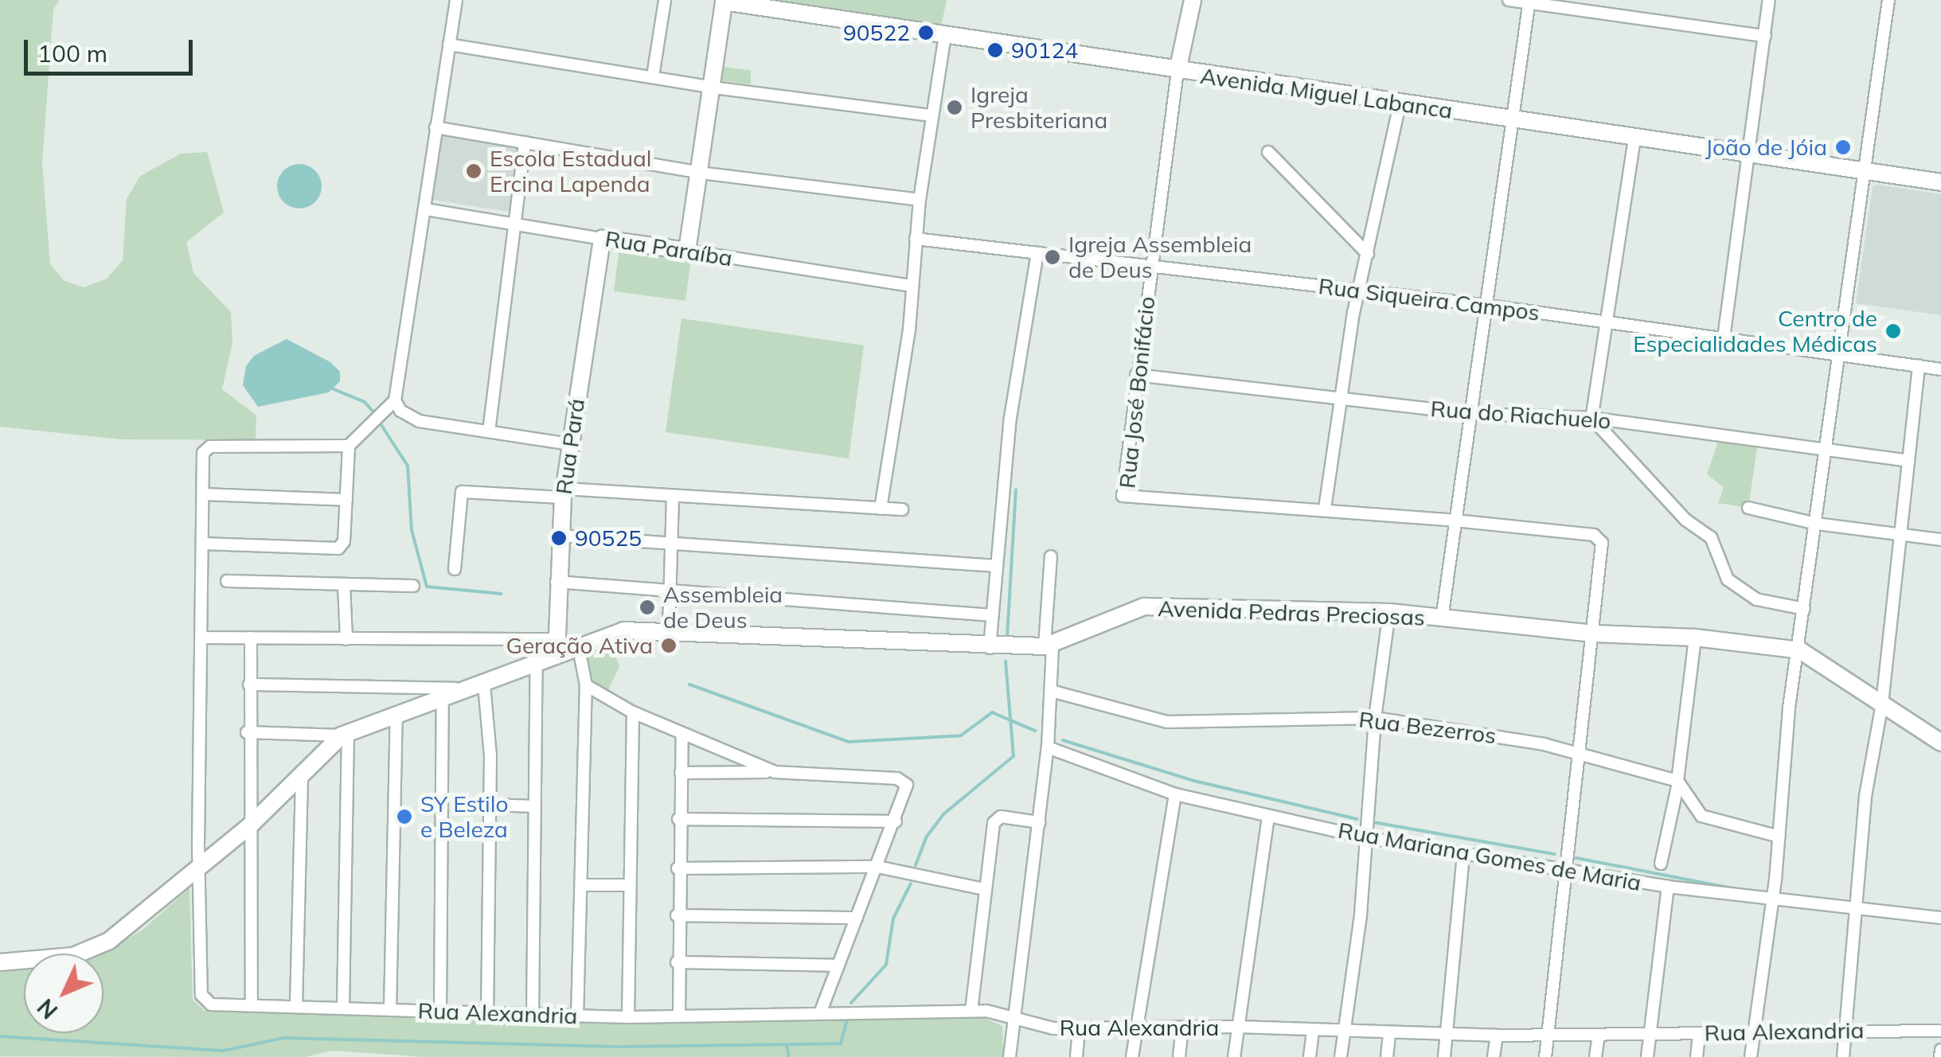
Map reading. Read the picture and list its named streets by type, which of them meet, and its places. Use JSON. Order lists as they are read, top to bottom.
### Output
{
  "streets": {
    "main road": [
      "Avenida Miguel Labanca",
      "Rua Paraíba",
      "Rua José Bonifácio",
      "Rua Pará",
      "Avenida Pedras Preciosas"
    ],
    "street": [
      "Rua Siqueira Campos",
      "Rua do Riachuelo",
      "Rua Bezerros",
      "Rua Mariana Gomes de Maria",
      "Rua Alexandria"
    ]
  },
  "crossings": [
    ["Avenida Miguel Labanca", "Rua José Bonifácio"],
    ["Rua Paraíba", "Rua Pará"],
    ["Rua Siqueira Campos", "Rua José Bonifácio"],
    ["Rua José Bonifácio", "Rua do Riachuelo"],
    ["Rua Pará", "Avenida Pedras Preciosas"],
    ["Avenida Pedras Preciosas", "Rua Alexandria"]
  ],
  "places": [
    "90522",
    "90124",
    "Igreja Presbiteriana",
    "João de Jóia",
    "Escola Estadual Ercina Lapenda",
    "Igreja Assembleia de Deus",
    "Centro de Especialidades Médicas",
    "90525",
    "Assembleia de Deus",
    "Geração Ativa",
    "SY Estilo e Beleza"
  ],
  "scale_bar": "100 m",
  "north": "bottom left"
}
